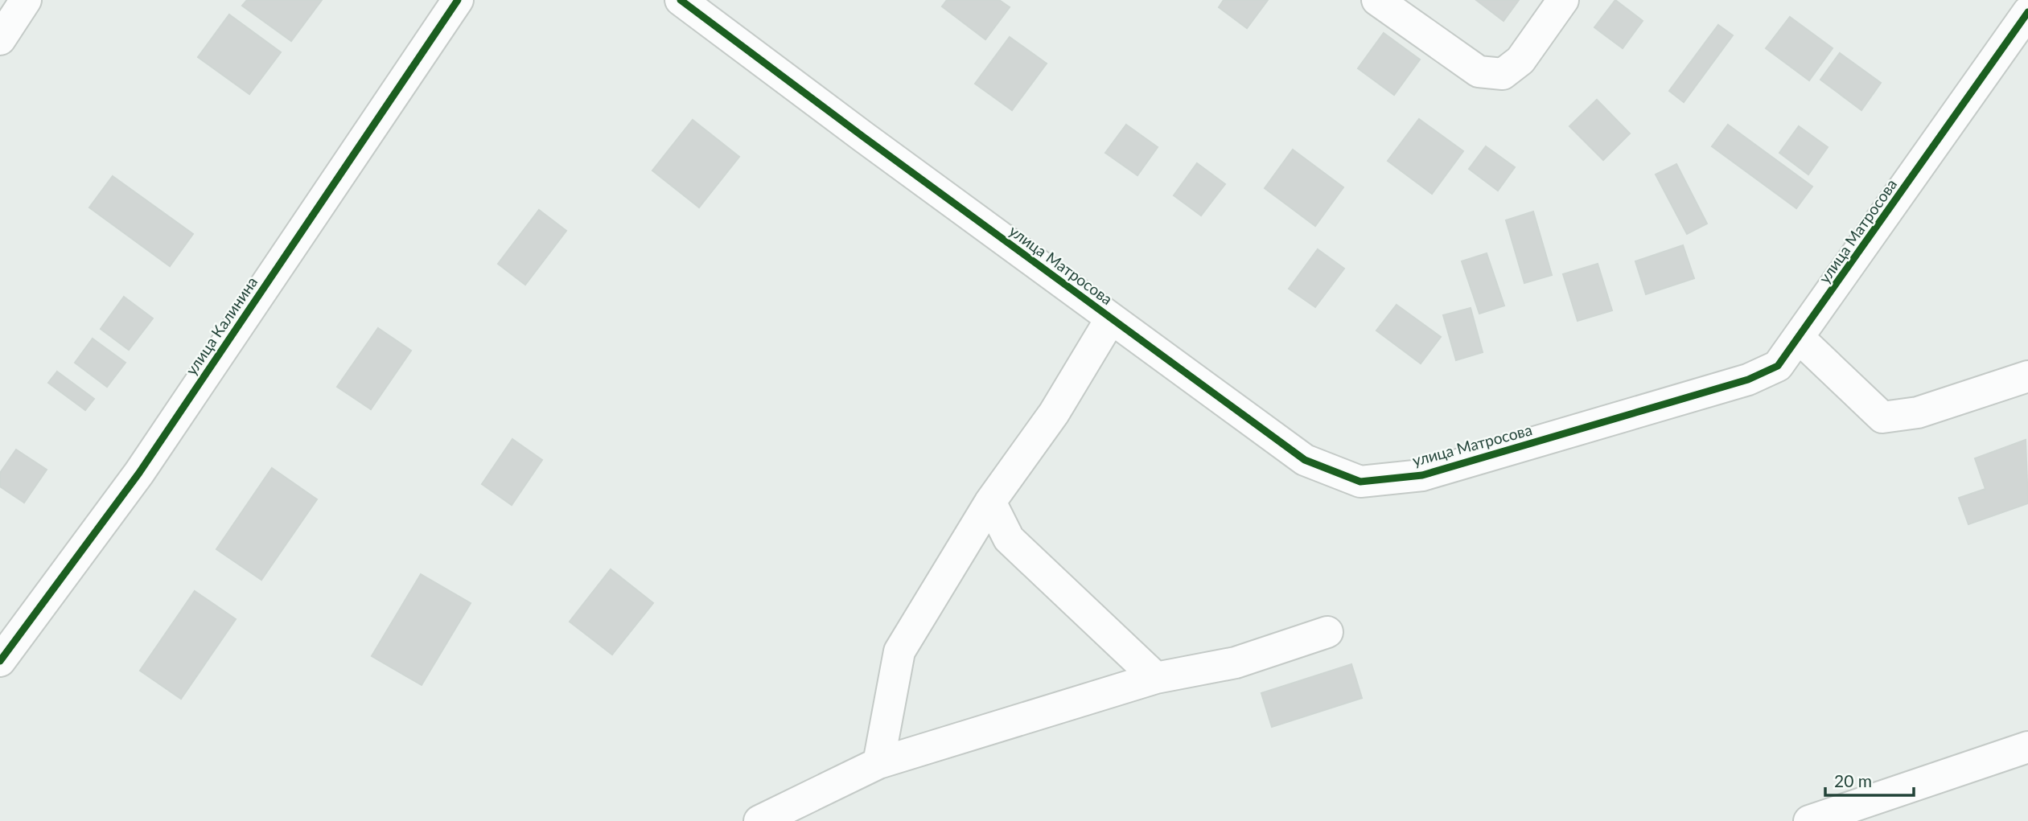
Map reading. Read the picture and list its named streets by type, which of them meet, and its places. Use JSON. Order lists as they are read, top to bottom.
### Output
{
  "streets": {
    "street": ["улица Матросова", "улица Калинина"]
  },
  "scale_bar": "20 m"
}
